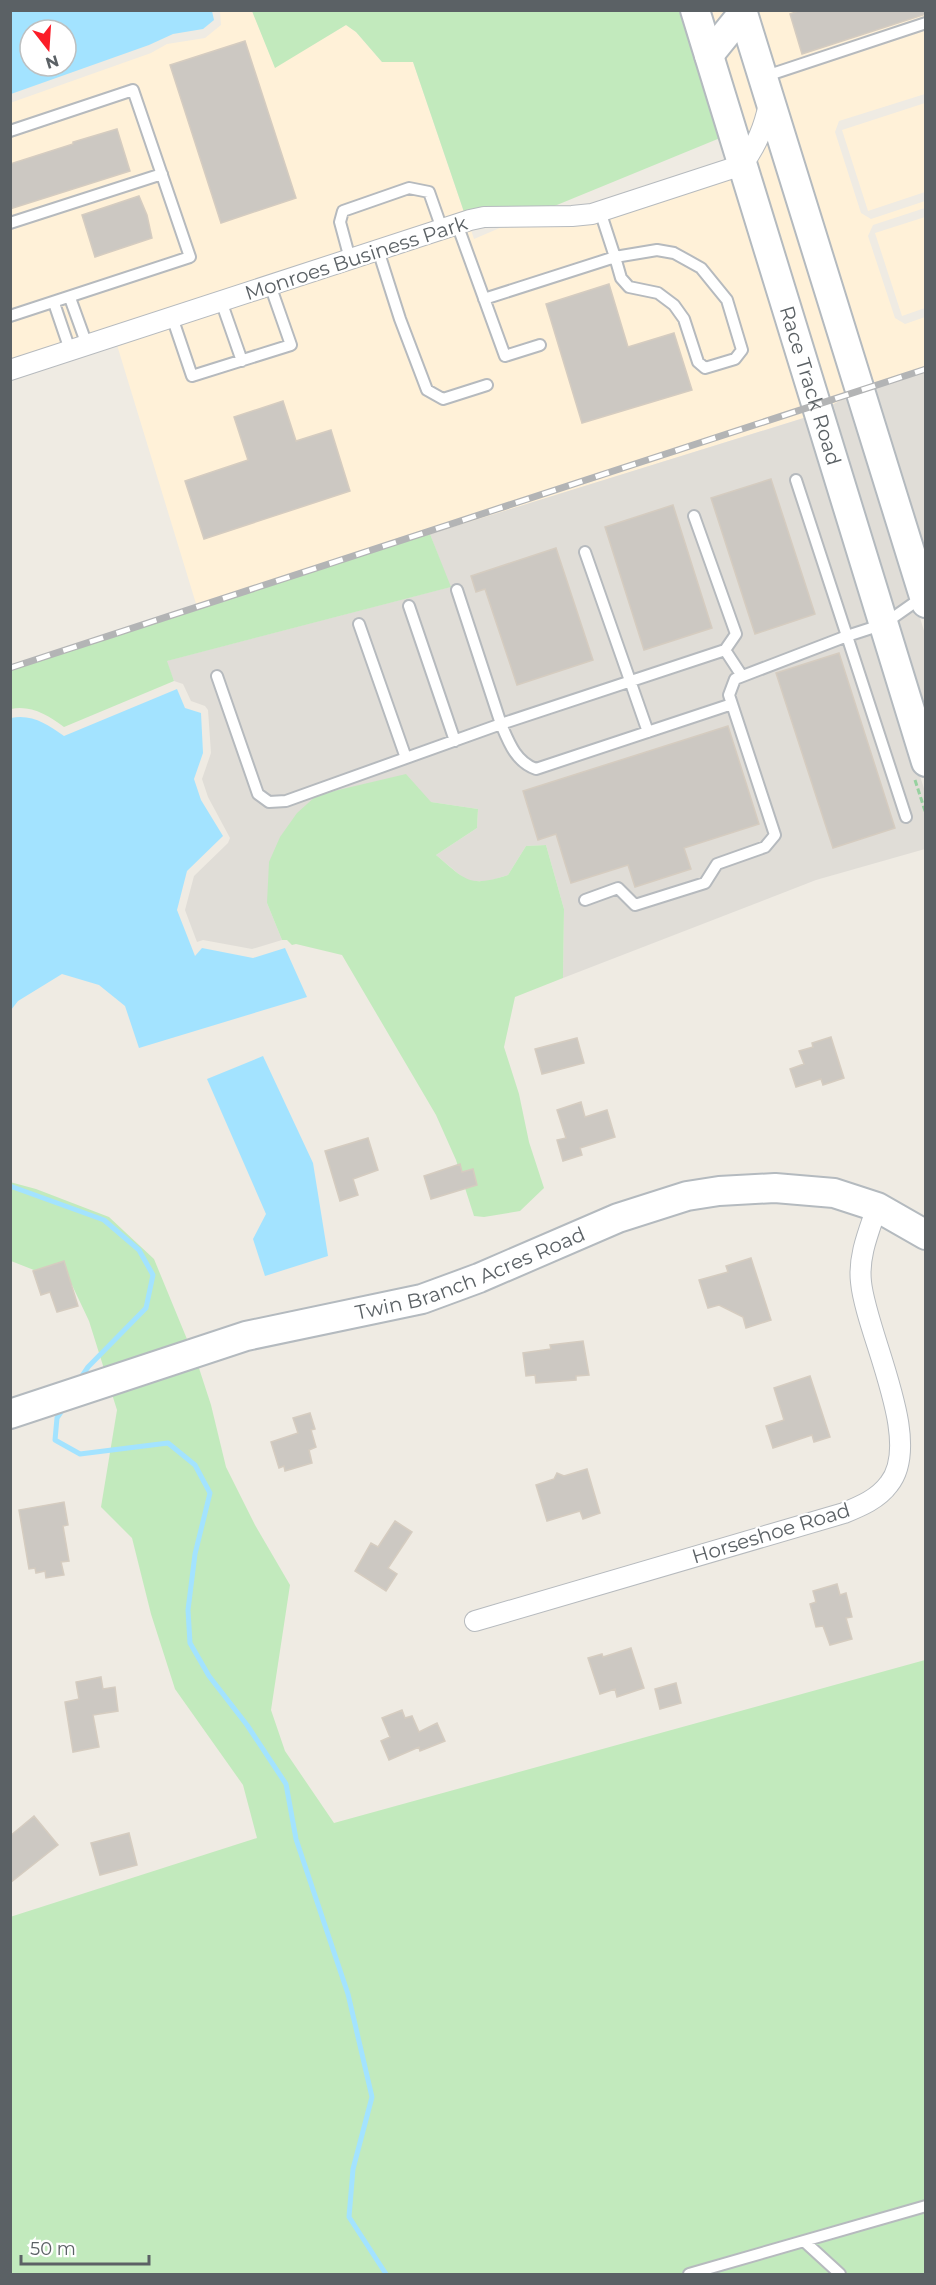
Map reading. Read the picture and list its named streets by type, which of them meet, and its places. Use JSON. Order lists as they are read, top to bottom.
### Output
{
  "streets": {
    "main road": ["Race Track Road", "Twin Branch Acres Road"],
    "street": ["Monroes Business Park", "Horseshoe Road"]
  },
  "crossings": [
    ["Monroes Business Park", "Race Track Road"],
    ["Twin Branch Acres Road", "Horseshoe Road"]
  ],
  "scale_bar": "50 m",
  "north": "bottom"
}
